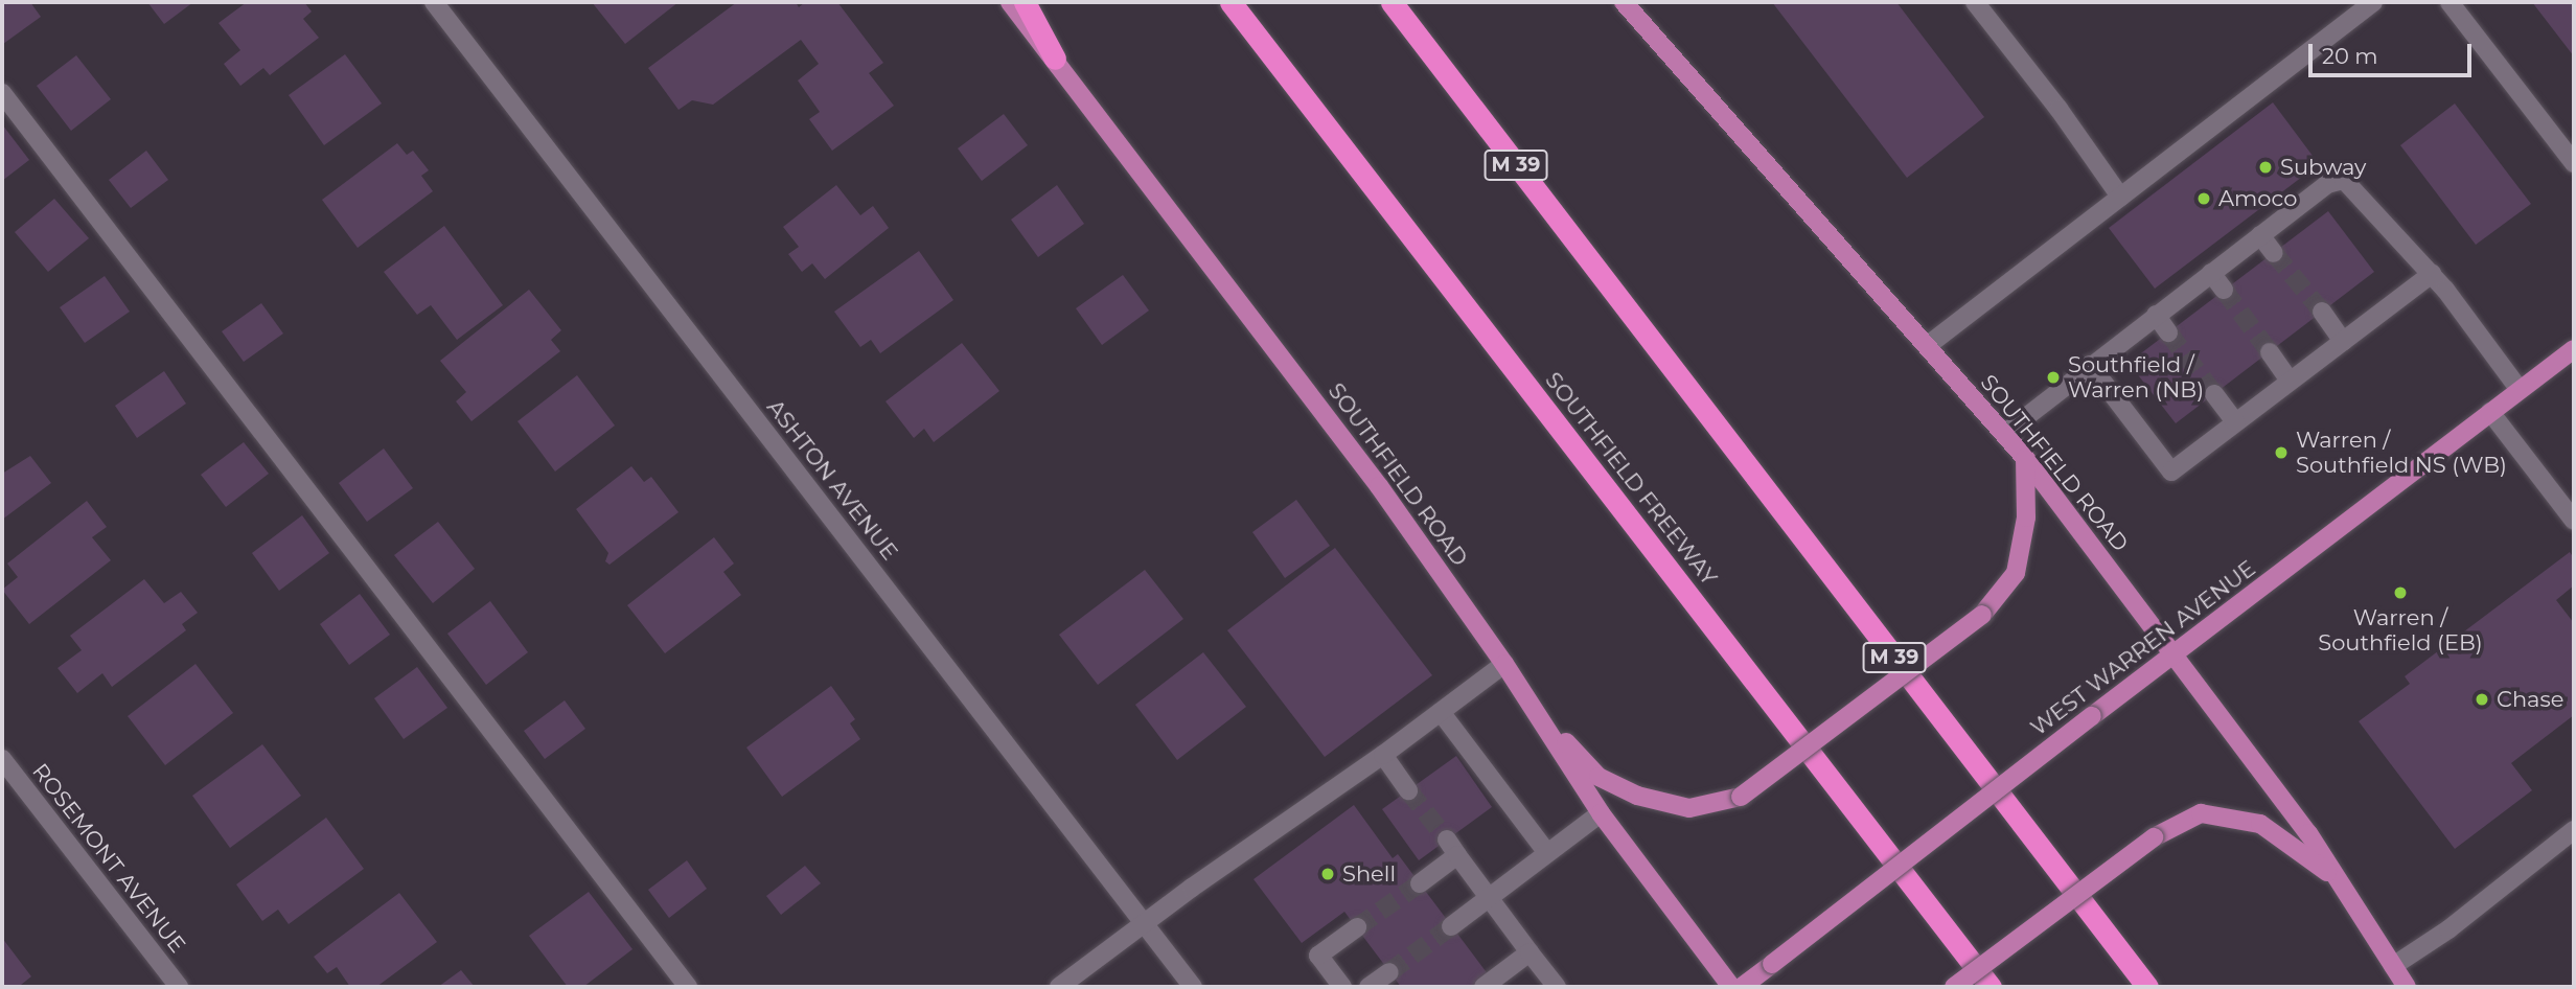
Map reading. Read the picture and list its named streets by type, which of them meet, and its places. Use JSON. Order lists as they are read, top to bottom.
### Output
{
  "streets": {
    "highway": ["M 39", "SOUTHFIELD FREEWAY"],
    "main road": ["SOUTHFIELD ROAD", "WEST WARREN AVENUE"],
    "street": ["ASHTON AVENUE", "ROSEMONT AVENUE"]
  },
  "crossings": [
    ["SOUTHFIELD ROAD", "WEST WARREN AVENUE"]
  ],
  "places": [
    "Subway",
    "Amoco",
    "Southfield / Warren (NB)",
    "Warren / Southfield NS (WB)",
    "Warren / Southfield (EB)",
    "Chase",
    "Shell"
  ],
  "scale_bar": "20 m"
}
